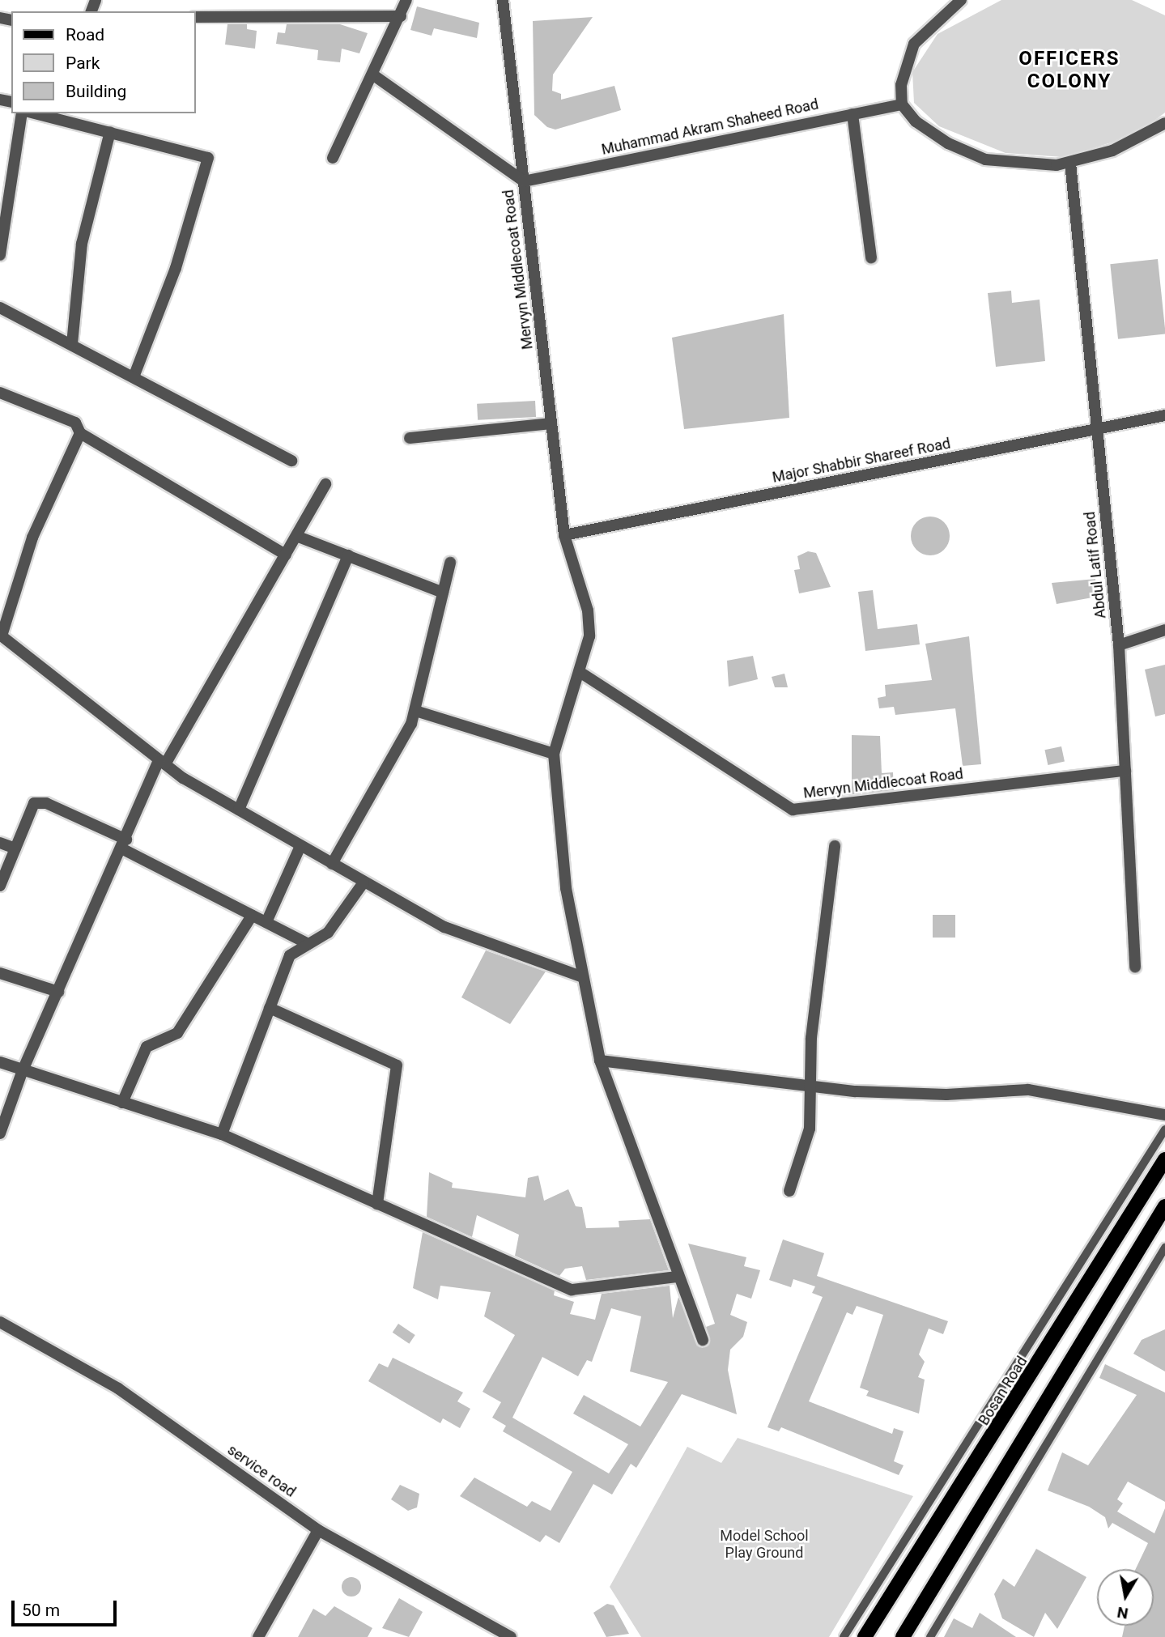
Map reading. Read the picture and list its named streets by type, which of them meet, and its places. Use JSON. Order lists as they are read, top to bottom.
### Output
{
  "streets": {
    "main road": ["Bosan Road"],
    "street": [
      "Muhammad Akram Shaheed Road",
      "Mervyn Middlecoat Road",
      "Major Shabbir Shareef Road",
      "Abdul Latif Road",
      "service road"
    ]
  },
  "crossings": [
    ["Muhammad Akram Shaheed Road", "Mervyn Middlecoat Road"],
    ["Mervyn Middlecoat Road", "Major Shabbir Shareef Road"],
    ["Mervyn Middlecoat Road", "Abdul Latif Road"],
    ["Major Shabbir Shareef Road", "Abdul Latif Road"]
  ],
  "districts": ["OFFICERS COLONY"],
  "parks": ["Model School Play Ground"],
  "legend": ["Road", "Park", "Building"],
  "scale_bar": "50 m",
  "north": "bottom"
}
